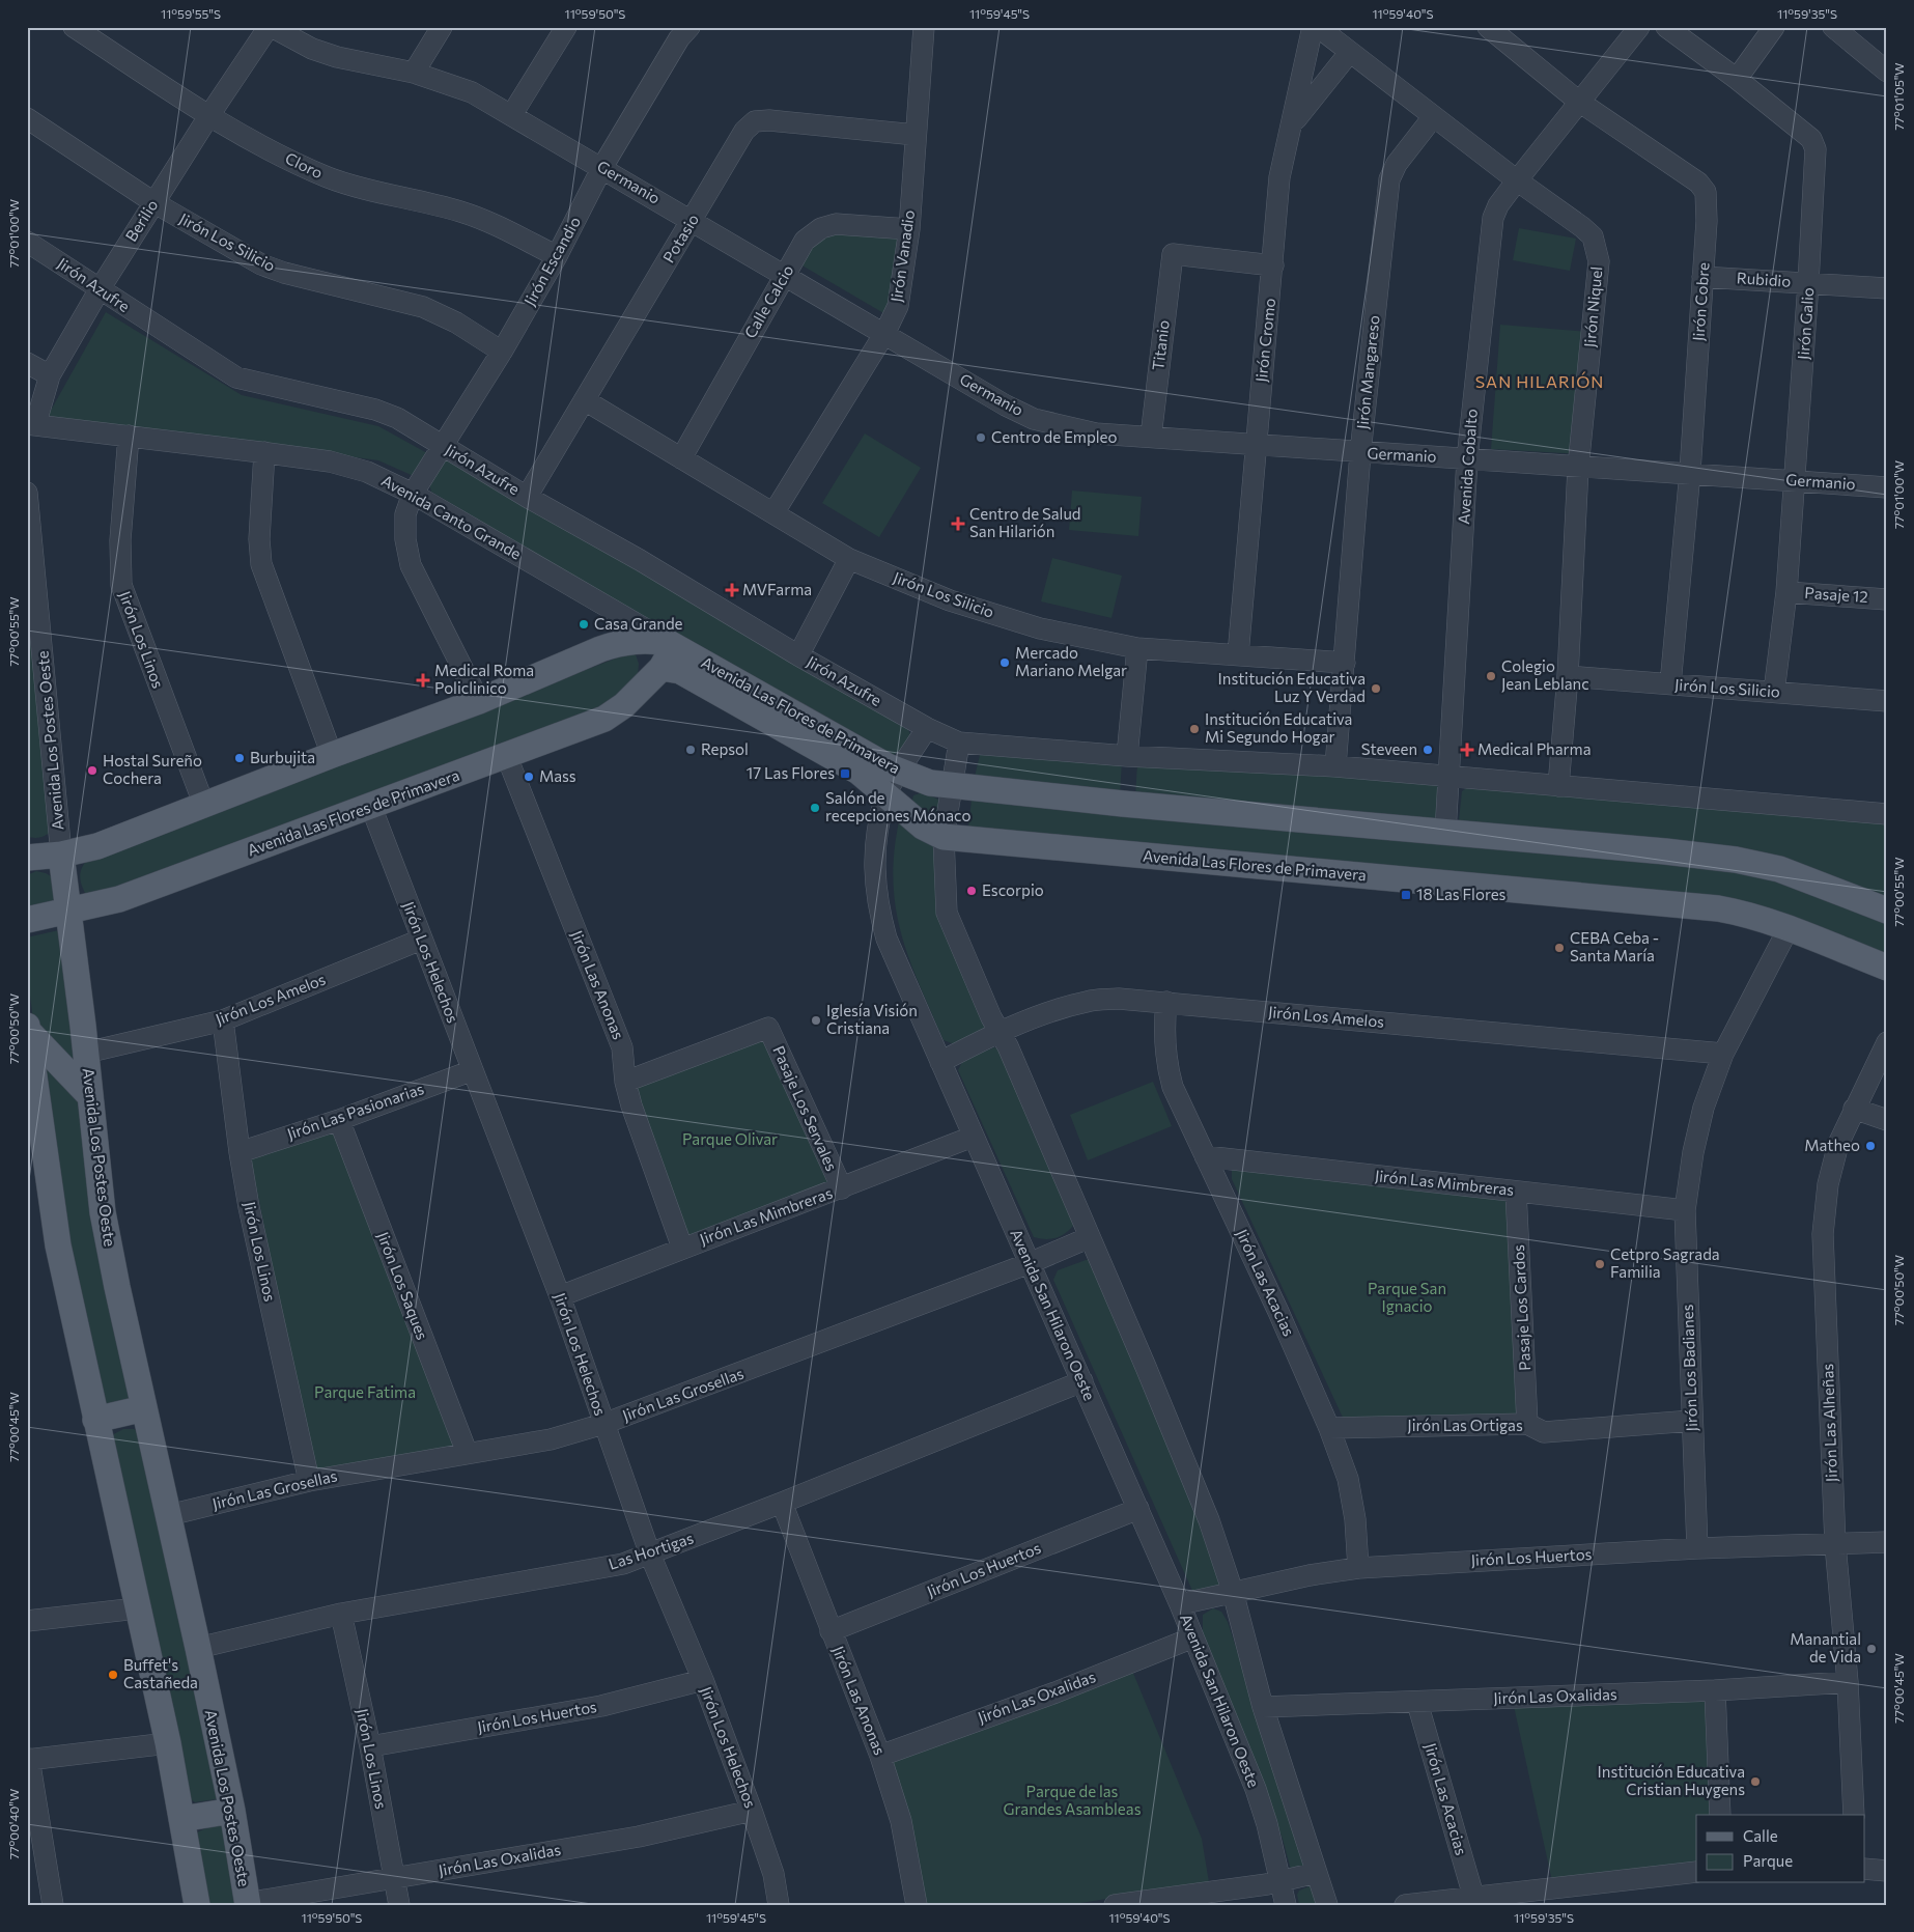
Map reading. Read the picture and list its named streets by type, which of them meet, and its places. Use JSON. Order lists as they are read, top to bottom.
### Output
{
  "streets": {
    "main road": ["Avenida Las Flores de Primavera", "Avenida Los Postes Oeste"],
    "street": [
      "Cloro",
      "Germanio",
      "Berilio",
      "Potasio",
      "Jirón Los Silicio",
      "Jirón Vanadio",
      "Jirón Escandio",
      "Rubidio",
      "Jirón Azufre",
      "Calle Calcio",
      "Jirón Cobre",
      "Jirón Niquel",
      "Jirón Galio",
      "Jirón Cromo",
      "Titanio",
      "Jirón Mangareso",
      "Avenida Cobalto",
      "Avenida Canto Grande",
      "Pasaje 12",
      "Jirón Los Linos",
      "Jirón Los Helechos",
      "Jirón Las Anonas",
      "Jirón Los Amelos",
      "Pasaje Los Servales",
      "Jirón Las Pasionarias",
      "Jirón Las Mimbreras",
      "Jirón Las Acacias",
      "Jirón Los Saques",
      "Pasaje Los Cardos",
      "Avenida San Hilaron Oeste",
      "Jirón Los Badianes",
      "Jirón Las Grosellas",
      "Jirón Las Alheñas",
      "Jirón Las Ortigas",
      "Las Hortigas",
      "Jirón Los Huertos",
      "Jirón Las Oxalidas"
    ]
  },
  "crossings": [
    ["Cloro", "Berilio"],
    ["Cloro", "Jirón Escandio"],
    ["Germanio", "Potasio"],
    ["Germanio", "Jirón Vanadio"],
    ["Germanio", "Jirón Escandio"],
    ["Germanio", "Calle Calcio"],
    ["Germanio", "Jirón Cobre"],
    ["Germanio", "Jirón Niquel"],
    ["Germanio", "Jirón Galio"],
    ["Germanio", "Jirón Cromo"],
    ["Germanio", "Titanio"],
    ["Germanio", "Jirón Mangareso"],
    ["Germanio", "Avenida Cobalto"],
    ["Berilio", "Jirón Los Silicio"],
    ["Berilio", "Jirón Azufre"],
    ["Berilio", "Avenida Canto Grande"],
    ["Potasio", "Jirón Los Silicio"],
    ["Potasio", "Jirón Vanadio"],
    ["Potasio", "Jirón Azufre"],
    ["Jirón Los Silicio", "Jirón Vanadio"],
    ["Jirón Los Silicio", "Jirón Escandio"],
    ["Jirón Los Silicio", "Calle Calcio"],
    ["Jirón Los Silicio", "Jirón Cobre"],
    ["Jirón Los Silicio", "Jirón Niquel"],
    ["Jirón Los Silicio", "Jirón Galio"],
    ["Jirón Los Silicio", "Jirón Cromo"],
    ["Jirón Los Silicio", "Jirón Mangareso"],
    ["Jirón Vanadio", "Calle Calcio"],
    ["Jirón Escandio", "Jirón Azufre"],
    ["Jirón Escandio", "Avenida Canto Grande"],
    ["Rubidio", "Jirón Cobre"],
    ["Rubidio", "Jirón Galio"],
    ["Jirón Azufre", "Jirón Niquel"],
    ["Jirón Azufre", "Jirón Mangareso"],
    ["Jirón Azufre", "Avenida Cobalto"],
    ["Jirón Azufre", "Avenida San Hilaron Oeste"],
    ["Jirón Cobre", "Avenida Cobalto"],
    ["Jirón Niquel", "Jirón Mangareso"],
    ["Jirón Niquel", "Avenida Cobalto"],
    ["Jirón Galio", "Pasaje 12"],
    ["Jirón Cromo", "Titanio"],
    ["Avenida Cobalto", "Avenida Las Flores de Primavera"],
    ["Avenida Canto Grande", "Jirón Los Linos"],
    ["Avenida Canto Grande", "Avenida Las Flores de Primavera"],
    ["Jirón Los Linos", "Avenida Las Flores de Primavera"],
    ["Jirón Los Linos", "Jirón Los Amelos"],
    ["Jirón Los Linos", "Jirón Las Pasionarias"],
    ["Jirón Los Linos", "Jirón Las Grosellas"],
    ["Jirón Los Linos", "Las Hortigas"],
    ["Jirón Los Linos", "Jirón Los Huertos"],
    ["Jirón Los Linos", "Jirón Las Oxalidas"],
    ["Avenida Las Flores de Primavera", "Avenida Los Postes Oeste"],
    ["Avenida Las Flores de Primavera", "Jirón Los Helechos"],
    ["Avenida Las Flores de Primavera", "Jirón Las Anonas"],
    ["Avenida Las Flores de Primavera", "Avenida San Hilaron Oeste"],
    ["Avenida Las Flores de Primavera", "Jirón Los Badianes"],
    ["Avenida Los Postes Oeste", "Jirón Los Amelos"],
    ["Avenida Los Postes Oeste", "Jirón Las Grosellas"],
    ["Avenida Los Postes Oeste", "Las Hortigas"],
    ["Avenida Los Postes Oeste", "Jirón Las Oxalidas"],
    ["Jirón Los Helechos", "Jirón Los Amelos"],
    ["Jirón Los Helechos", "Jirón Las Pasionarias"],
    ["Jirón Los Helechos", "Jirón Las Mimbreras"],
    ["Jirón Los Helechos", "Jirón Las Grosellas"],
    ["Jirón Los Helechos", "Las Hortigas"],
    ["Jirón Los Helechos", "Jirón Los Huertos"],
    ["Jirón Los Helechos", "Jirón Las Oxalidas"],
    ["Jirón Las Anonas", "Pasaje Los Servales"],
    ["Jirón Las Anonas", "Jirón Las Mimbreras"],
    ["Jirón Las Anonas", "Las Hortigas"],
    ["Jirón Las Anonas", "Jirón Los Huertos"],
    ["Jirón Las Anonas", "Jirón Las Oxalidas"],
    ["Jirón Los Amelos", "Jirón Las Acacias"],
    ["Jirón Los Amelos", "Avenida San Hilaron Oeste"],
    ["Jirón Los Amelos", "Jirón Los Badianes"],
    ["Pasaje Los Servales", "Jirón Las Mimbreras"],
    ["Jirón Las Pasionarias", "Jirón Los Saques"],
    ["Jirón Las Mimbreras", "Jirón Las Acacias"],
    ["Jirón Las Mimbreras", "Pasaje Los Cardos"],
    ["Jirón Las Mimbreras", "Avenida San Hilaron Oeste"],
    ["Jirón Las Mimbreras", "Jirón Los Badianes"],
    ["Jirón Las Acacias", "Jirón Las Ortigas"],
    ["Jirón Las Acacias", "Jirón Los Huertos"],
    ["Jirón Las Acacias", "Jirón Las Oxalidas"],
    ["Jirón Los Saques", "Jirón Las Grosellas"],
    ["Pasaje Los Cardos", "Jirón Las Ortigas"],
    ["Avenida San Hilaron Oeste", "Jirón Las Grosellas"],
    ["Avenida San Hilaron Oeste", "Las Hortigas"],
    ["Avenida San Hilaron Oeste", "Jirón Los Huertos"],
    ["Avenida San Hilaron Oeste", "Jirón Las Oxalidas"],
    ["Jirón Los Badianes", "Jirón Las Ortigas"],
    ["Jirón Los Badianes", "Jirón Los Huertos"],
    ["Jirón Las Alheñas", "Jirón Los Huertos"],
    ["Jirón Las Alheñas", "Jirón Las Oxalidas"]
  ],
  "districts": ["SAN HILARIÓN"],
  "parks": [
    "Parque Olivar",
    "Parque San Ignacio",
    "Parque Fatima",
    "Parque de las Grandes Asambleas"
  ],
  "places": {
    "other": [
      "Centro de Empleo",
      "Casa Grande",
      "Mercado Mariano Melgar",
      "Colegio Jean Leblanc",
      "Institución Educativa Luz Y Verdad",
      "Institución Educativa Mi Segundo Hogar",
      "Repsol",
      "Steveen",
      "Burbujita",
      "Hostal Sureño Cochera",
      "Mass",
      "Salón de recepciones Mónaco",
      "Escorpio",
      "CEBA Ceba - Santa María",
      "Iglesía Visión Cristiana",
      "Matheo",
      "Cetpro Sagrada Familia",
      "Manantial de Vida",
      "Buffet's Castañeda",
      "Institución Educativa Cristian Huygens"
    ],
    "health": [
      "Centro de Salud San Hilarión",
      "MVFarma",
      "Medical Roma Policlinico",
      "Medical Pharma"
    ],
    "transit": ["17 Las Flores", "18 Las Flores"]
  },
  "legend": ["Calle", "Parque"],
  "coordinates": [
    "11°59'55\"S",
    "11°59'50\"S",
    "11°59'45\"S",
    "11°59'40\"S",
    "11°59'35\"S",
    "77°01'05\"W",
    "77°01'00\"W",
    "77°00'55\"W",
    "77°00'50\"W",
    "77°00'45\"W",
    "77°00'40\"W"
  ]
}
